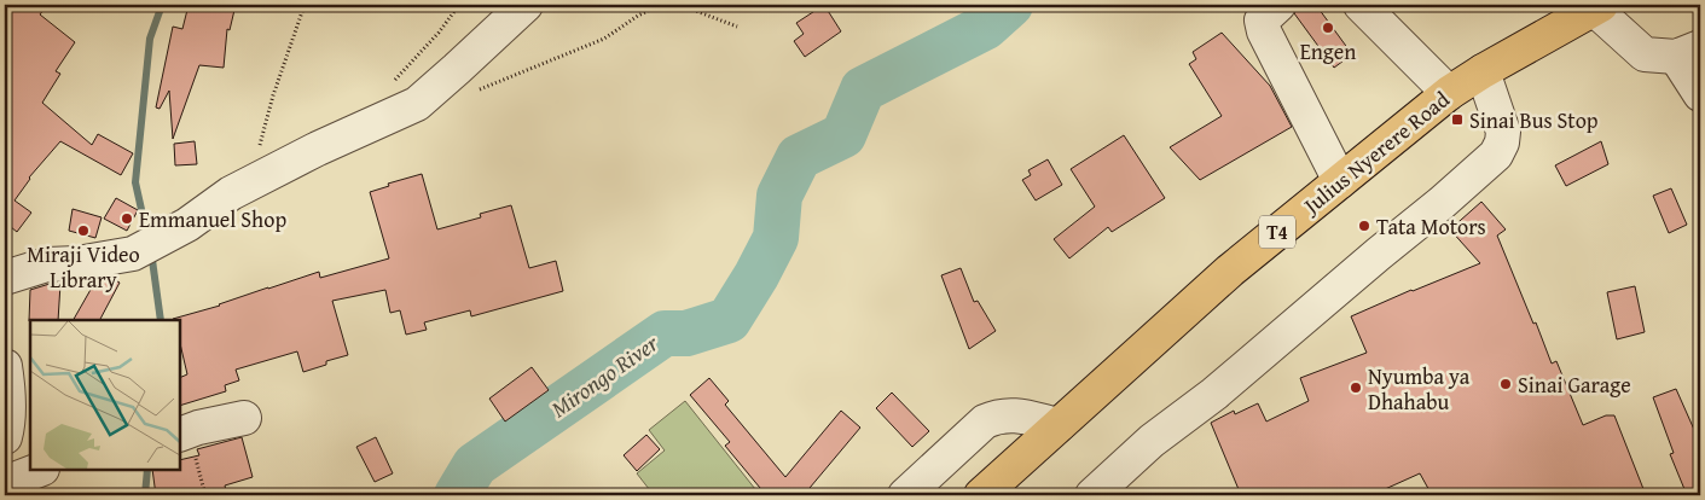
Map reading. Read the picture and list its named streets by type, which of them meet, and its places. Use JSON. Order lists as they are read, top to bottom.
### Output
{
  "streets": {
    "highway": ["Julius Nyerere Road", "T4"]
  },
  "water": ["Mirongo River"],
  "places": {
    "other": [
      "Engen",
      "Emmanuel Shop",
      "Tata Motors",
      "Miraji Video Library",
      "Sinai Garage",
      "Nyumba ya Dhahabu"
    ],
    "transit": ["Sinai Bus Stop"]
  }
}
